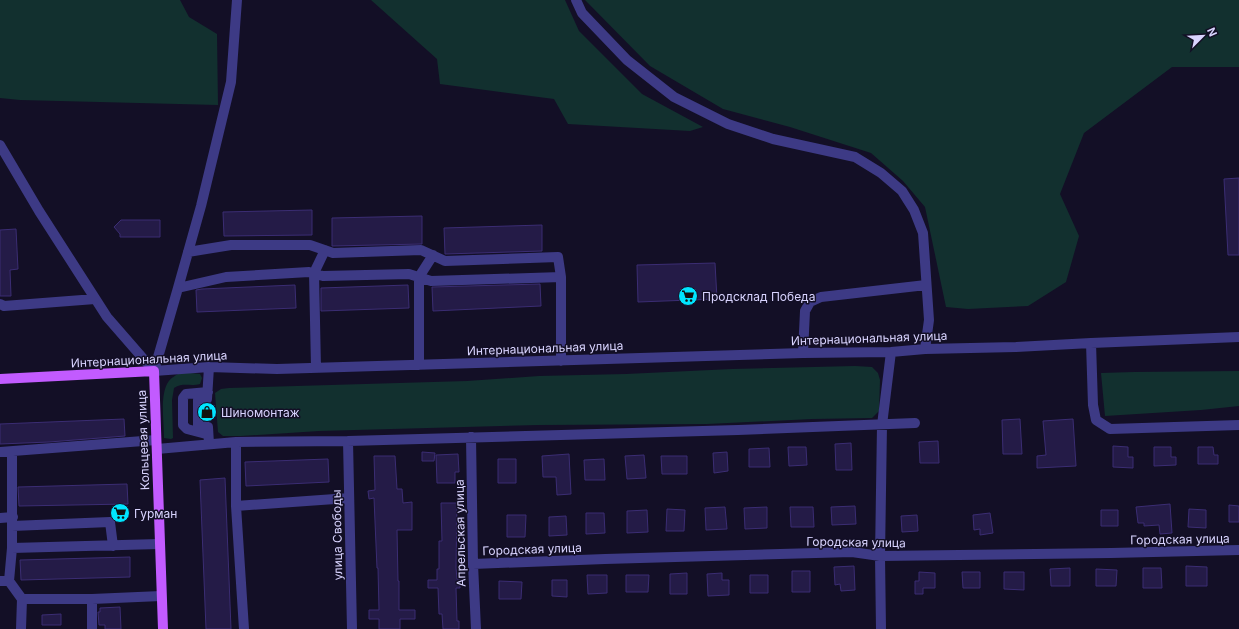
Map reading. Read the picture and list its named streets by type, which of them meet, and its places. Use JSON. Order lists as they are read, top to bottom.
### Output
{
  "streets": {
    "main road": ["Интернациональная улица", "Кольцевая улица"],
    "street": ["Апрельская улица", "улица Свободы", "Городская улица"]
  },
  "crossings": [
    ["Интернациональная улица", "Кольцевая улица"],
    ["Апрельская улица", "Городская улица"]
  ],
  "places": {
    "supermarket": ["Продсклад Победа", "Гурман"],
    "shop": ["Шиномонтаж"]
  },
  "north": "top right"
}
